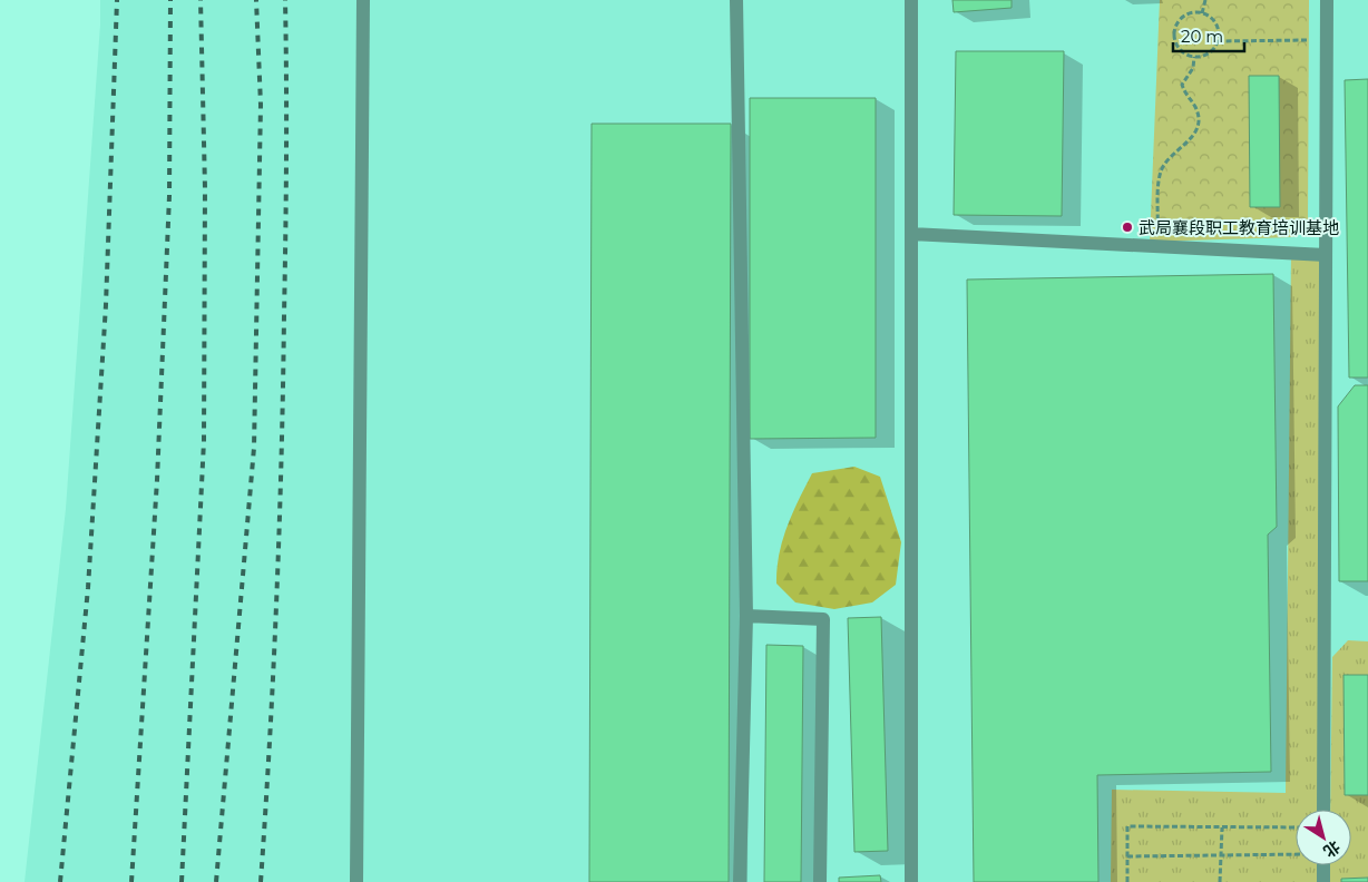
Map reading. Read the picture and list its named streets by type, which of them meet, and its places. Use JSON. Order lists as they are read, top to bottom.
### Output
{
  "places": ["武局襄段职工教育培训基地"],
  "scale_bar": "20 m",
  "north": "bottom right"
}
